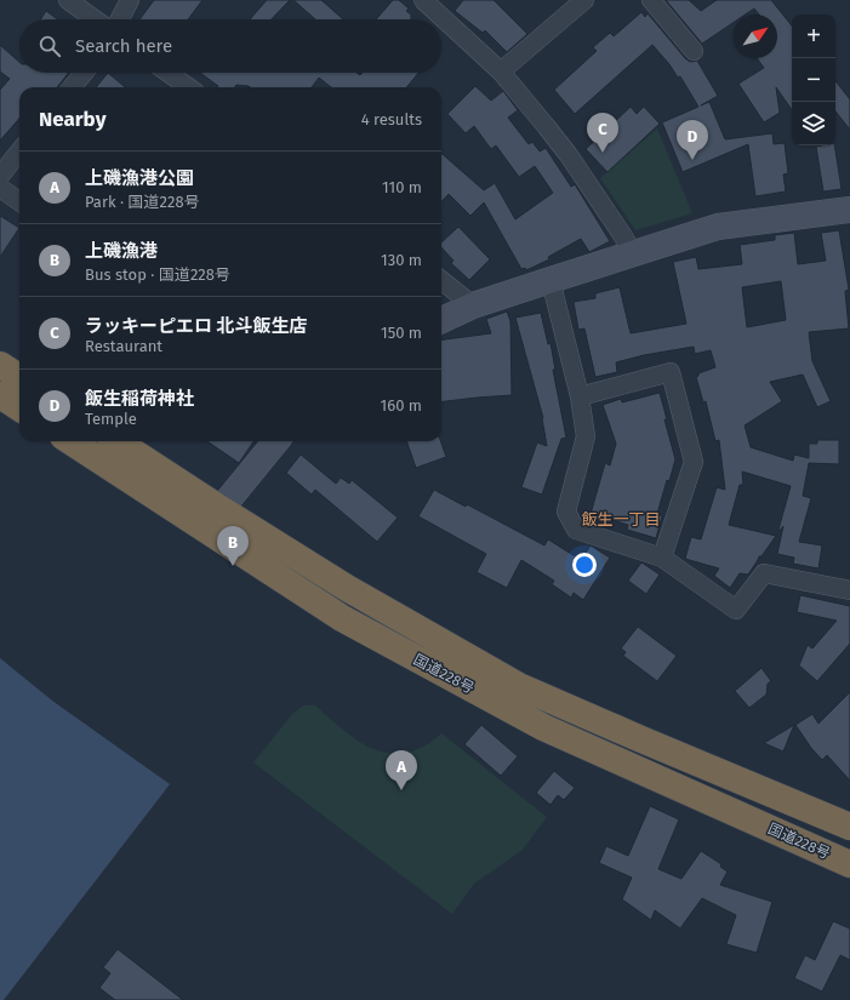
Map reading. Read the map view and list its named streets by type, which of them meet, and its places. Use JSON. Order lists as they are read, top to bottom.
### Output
{
  "streets": {
    "highway": ["国道228号"]
  },
  "districts": ["飯生一丁目"],
  "north": "top right",
  "page": {
    "map_buttons": ["+", "−"],
    "search": "Search here",
    "heading": ["Nearby", "4 results"],
    "pins": [
      "C",
      "D",
      "B",
      "A"
    ],
    "list": [
      {
        "mark": "A",
        "name": "上磯漁港公園",
        "note": "Park · 国道228号",
        "value": "110 m"
      },
      {
        "mark": "B",
        "name": "上磯漁港",
        "note": "Bus stop · 国道228号",
        "value": "130 m"
      },
      {
        "mark": "C",
        "name": "ラッキーピエロ 北斗飯生店",
        "note": "Restaurant",
        "value": "150 m"
      },
      {
        "mark": "D",
        "name": "飯生稲荷神社",
        "note": "Temple",
        "value": "160 m"
      }
    ]
  }
}
